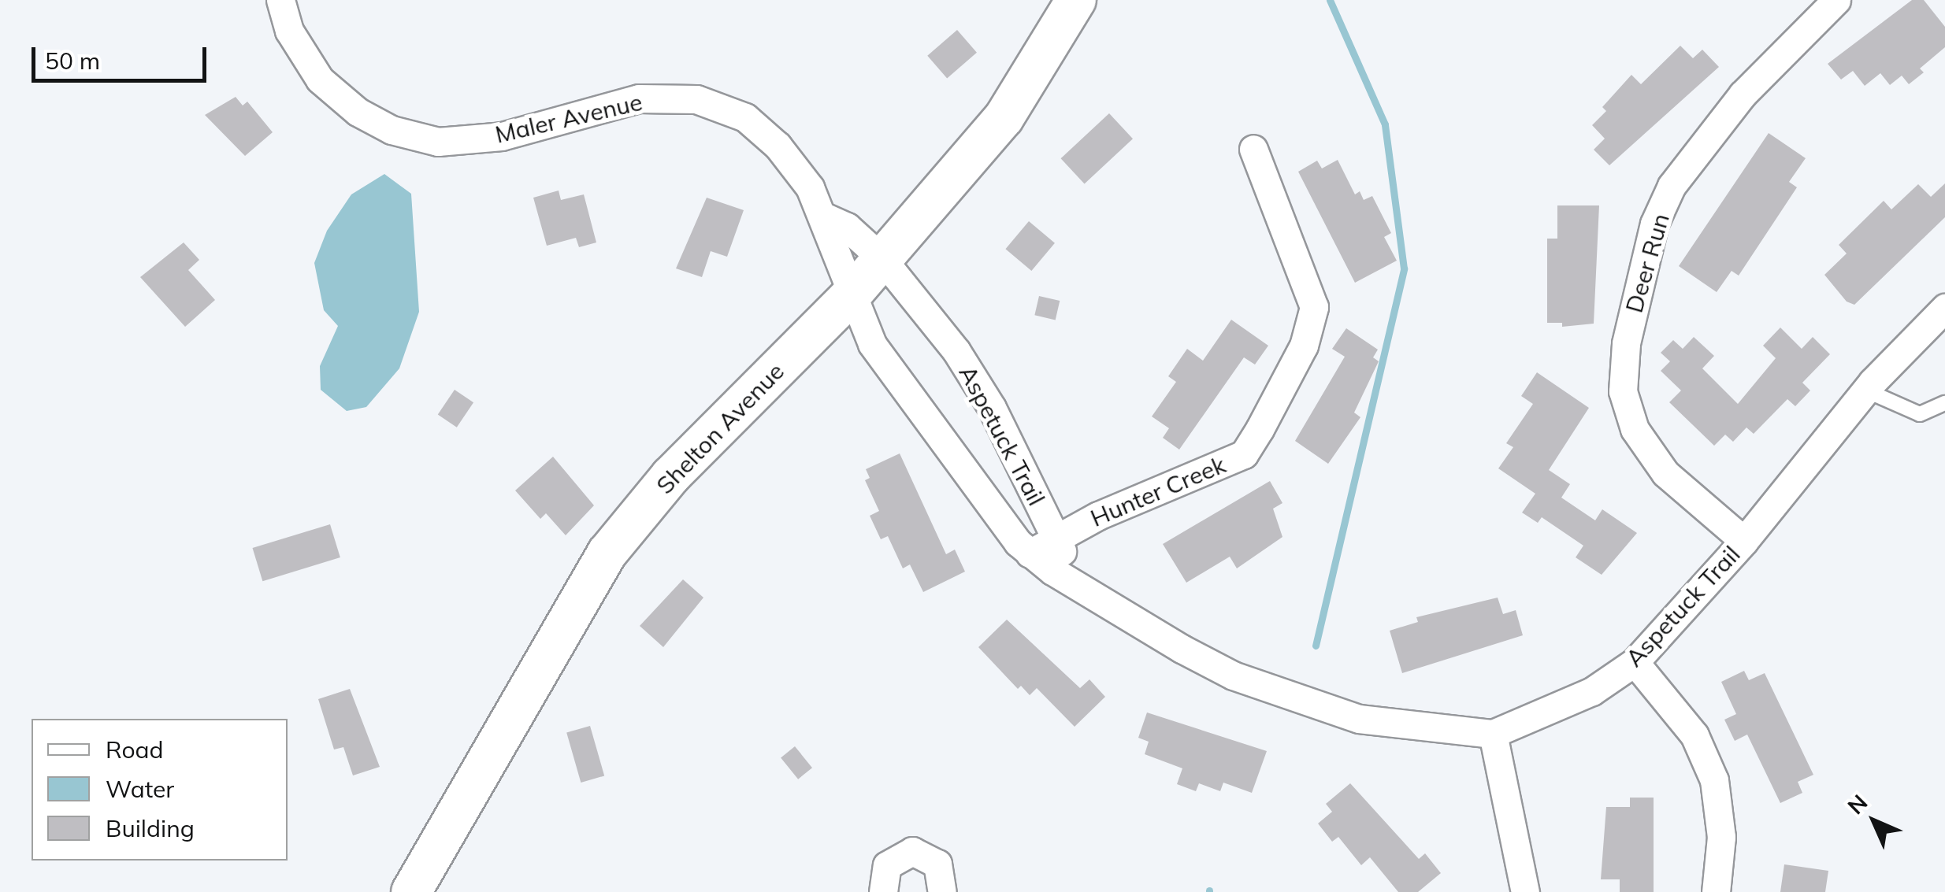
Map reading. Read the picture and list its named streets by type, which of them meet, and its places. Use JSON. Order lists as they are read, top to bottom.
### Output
{
  "streets": {
    "main road": ["Shelton Avenue"],
    "street": [
      "Maler Avenue",
      "Deer Run",
      "Aspetuck Trail",
      "Hunter Creek"
    ]
  },
  "crossings": [
    ["Maler Avenue", "Shelton Avenue"],
    ["Maler Avenue", "Aspetuck Trail"],
    ["Deer Run", "Aspetuck Trail"],
    ["Shelton Avenue", "Aspetuck Trail"],
    ["Aspetuck Trail", "Hunter Creek"]
  ],
  "legend": ["Road", "Water", "Building"],
  "scale_bar": "50 m",
  "north": "top left"
}
